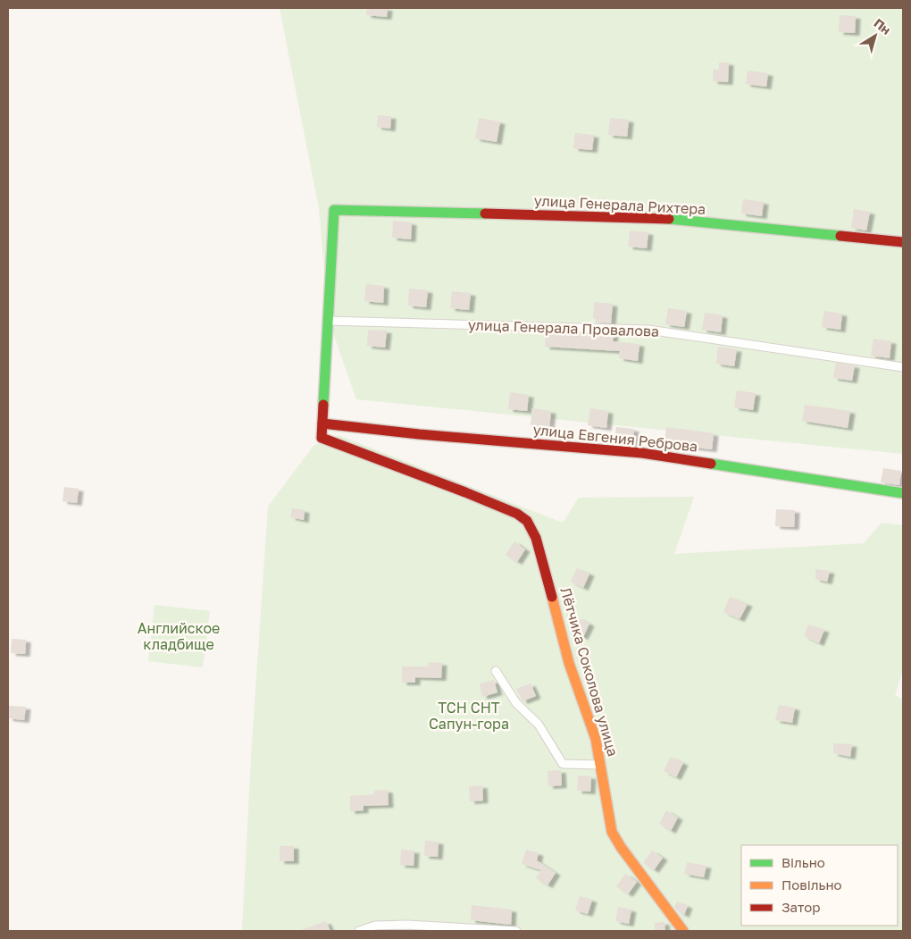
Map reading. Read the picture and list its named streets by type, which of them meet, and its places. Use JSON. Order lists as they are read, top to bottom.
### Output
{
  "streets": {
    "street": [
      "улица Генерала Рихтера",
      "улица Генерала Провалова",
      "улица Евгения Реброва",
      "Лётчика Соколова улица"
    ]
  },
  "crossings": [
    ["улица Генерала Рихтера", "улица Генерала Провалова"],
    ["улица Евгения Реброва", "Лётчика Соколова улица"]
  ],
  "parks": ["Английское кладбище", "ТСН СНТ Сапун-гора"],
  "legend": ["Вільно", "Повільно", "Затор"],
  "north": "top right"
}
